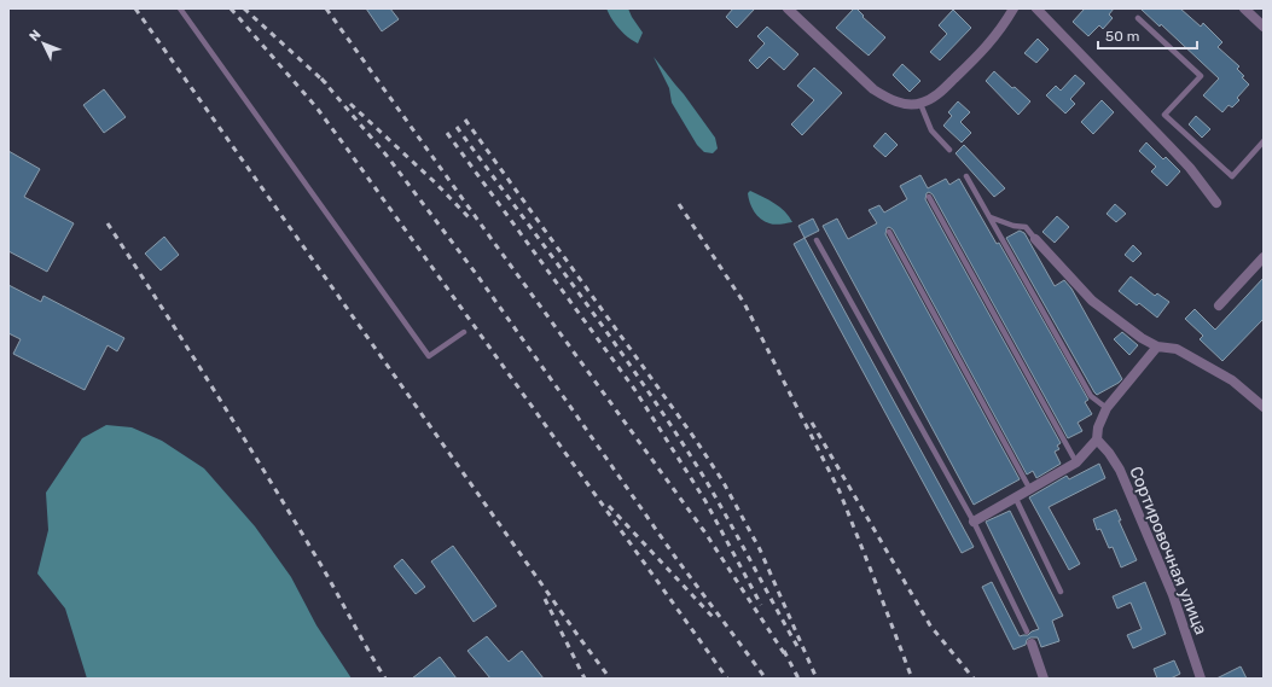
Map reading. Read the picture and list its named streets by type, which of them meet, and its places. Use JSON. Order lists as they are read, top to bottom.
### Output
{
  "streets": {
    "street": ["Сортировочная улица"]
  },
  "scale_bar": "50 m",
  "north": "top left"
}
